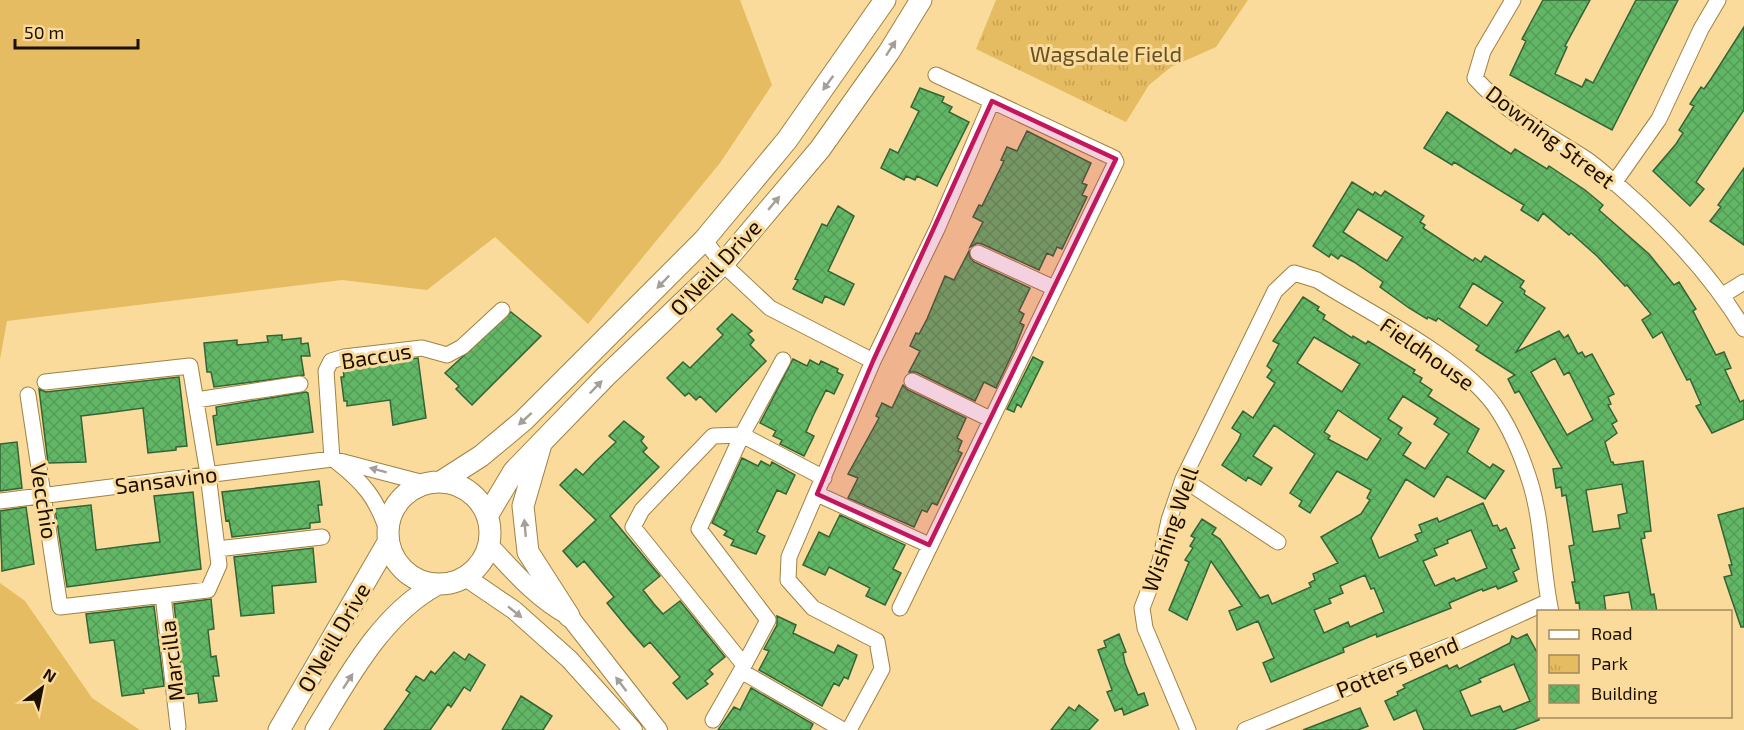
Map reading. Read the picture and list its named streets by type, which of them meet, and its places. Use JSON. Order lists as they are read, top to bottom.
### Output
{
  "streets": {
    "main road": ["O'Neill Drive"],
    "street": [
      "Downing Street",
      "Fieldhouse",
      "Baccus",
      "Sansavino",
      "Vecchio",
      "Wishing Well",
      "Marcilla",
      "Potters Bend"
    ]
  },
  "crossings": [
    ["Fieldhouse", "Wishing Well"],
    ["Baccus", "Sansavino"],
    ["Sansavino", "Vecchio"],
    ["Vecchio", "Marcilla"]
  ],
  "parks": ["Wagsdale Field"],
  "legend": ["Road", "Park", "Building"],
  "scale_bar": "50 m",
  "north": "top right"
}
